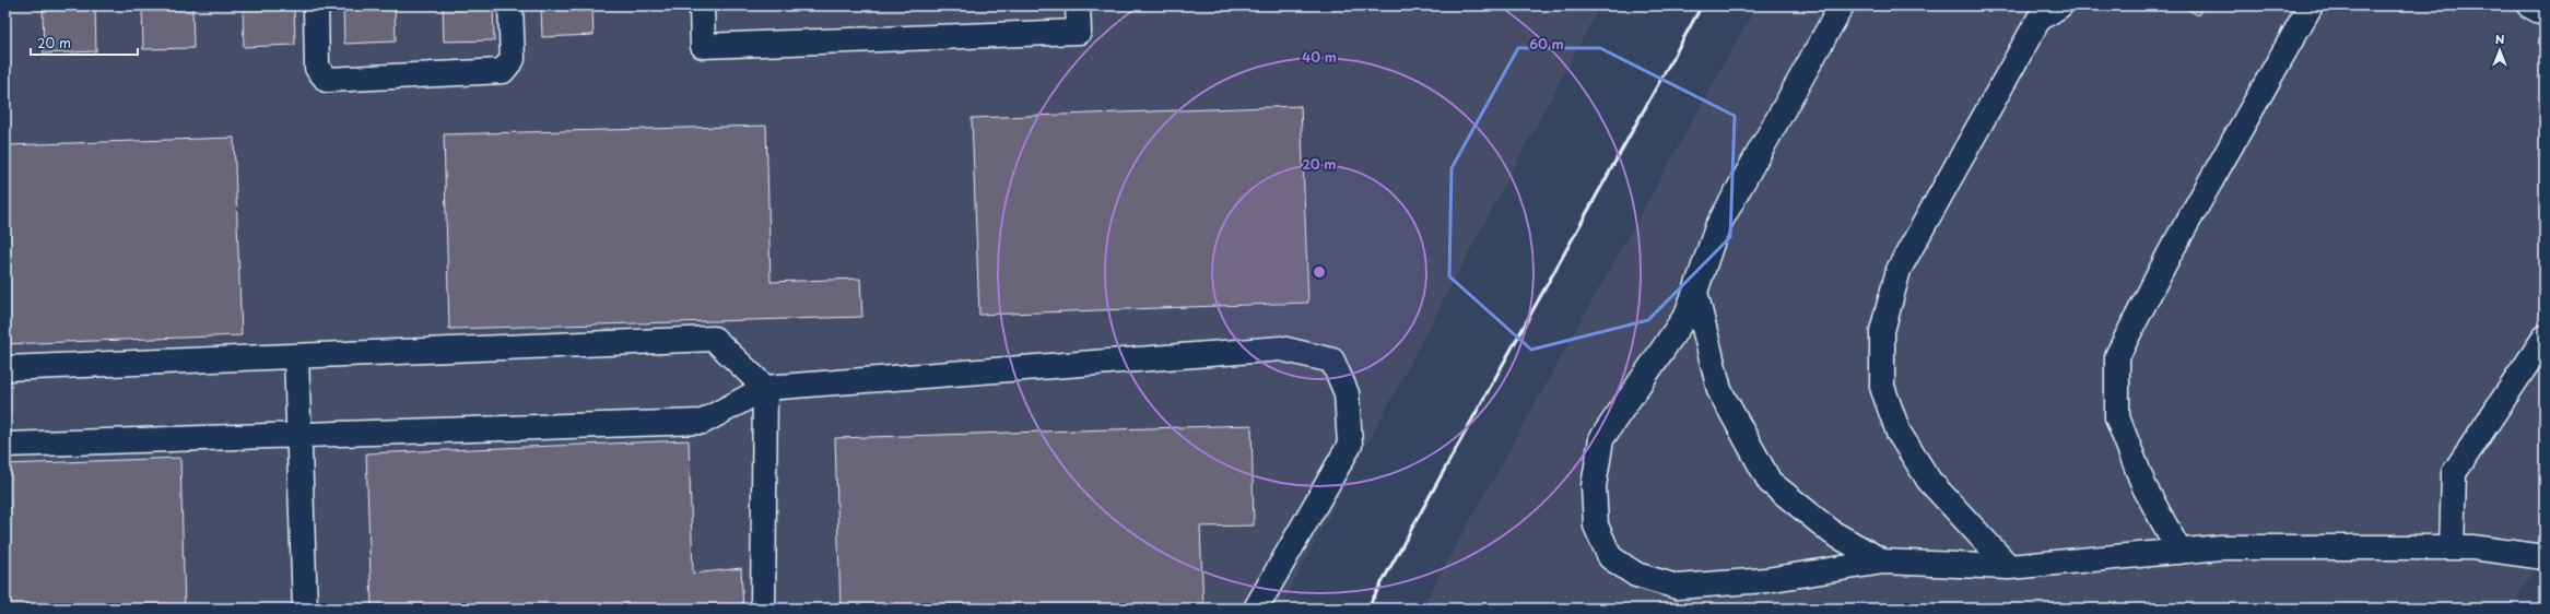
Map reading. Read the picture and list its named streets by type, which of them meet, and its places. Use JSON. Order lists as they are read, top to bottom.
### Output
{
  "scale_bar": "20 m",
  "north": "top",
  "rings": ["60 m", "40 m", "20 m"]
}
